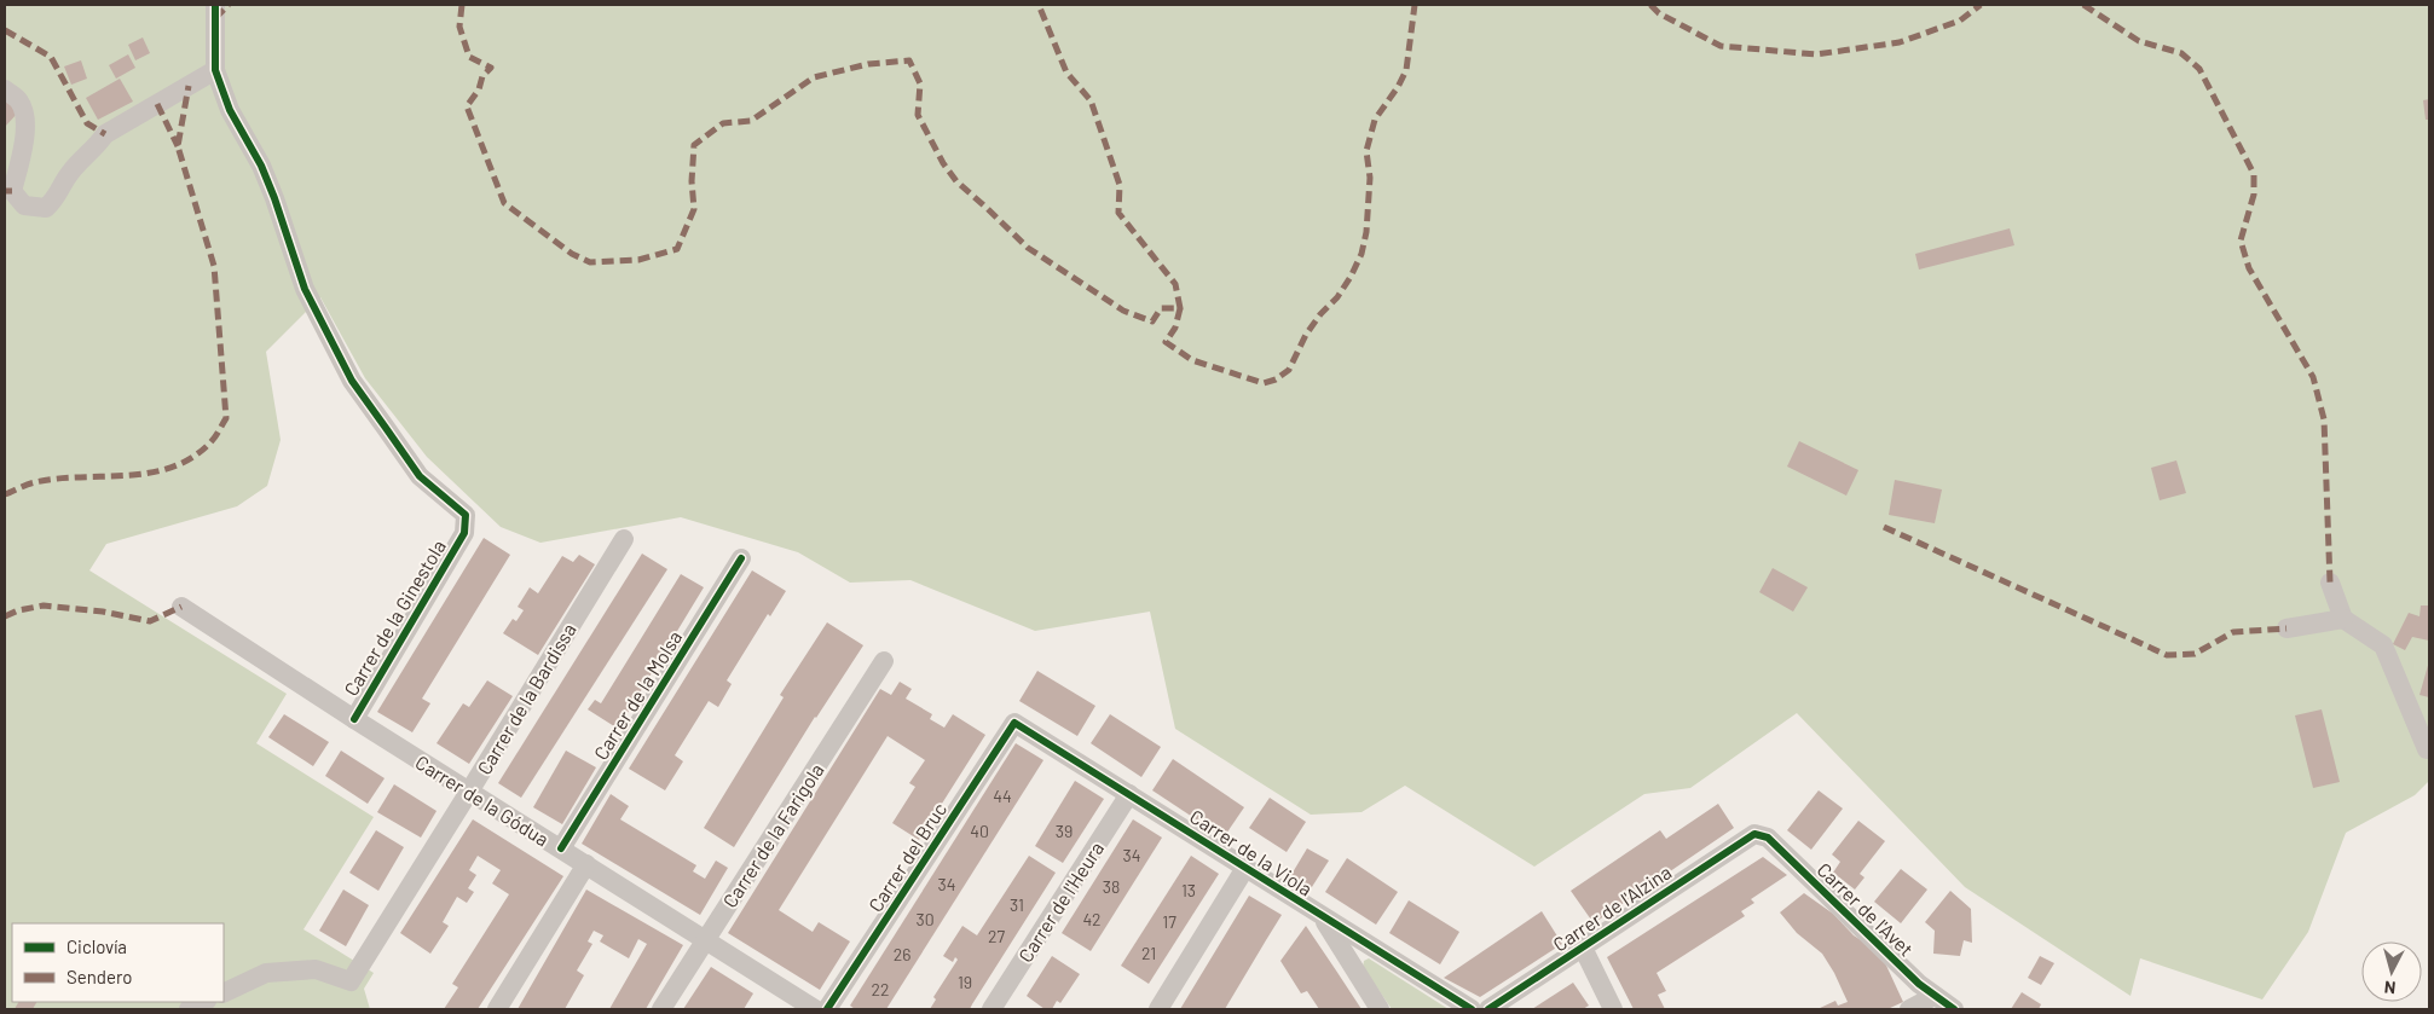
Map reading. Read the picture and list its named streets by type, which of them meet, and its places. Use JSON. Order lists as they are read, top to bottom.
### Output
{
  "streets": {
    "street": [
      "Carrer de la Ginestola",
      "Carrer de la Molsa",
      "Carrer de la Bardissa",
      "Carrer de la Gódua",
      "Carrer de la Farigola",
      "Carrer de la Viola",
      "Carrer del Bruc",
      "Carrer de l'Heura",
      "Carrer de l'Alzina",
      "Carrer de l'Avet"
    ]
  },
  "crossings": [
    ["Carrer de la Ginestola", "Carrer de la Gódua"],
    ["Carrer de la Molsa", "Carrer de la Gódua"],
    ["Carrer de la Bardissa", "Carrer de la Gódua"],
    ["Carrer de la Gódua", "Carrer de la Farigola"],
    ["Carrer de la Viola", "Carrer del Bruc"],
    ["Carrer de la Viola", "Carrer de l'Heura"],
    ["Carrer de l'Alzina", "Carrer de l'Avet"]
  ],
  "house_numbers": [
    "44",
    "40",
    "39",
    "34",
    "34",
    "38",
    "13",
    "31",
    "30",
    "42",
    "17",
    "27",
    "21",
    "26",
    "19",
    "22"
  ],
  "legend": ["Ciclovía", "Sendero"],
  "north": "bottom"
}
